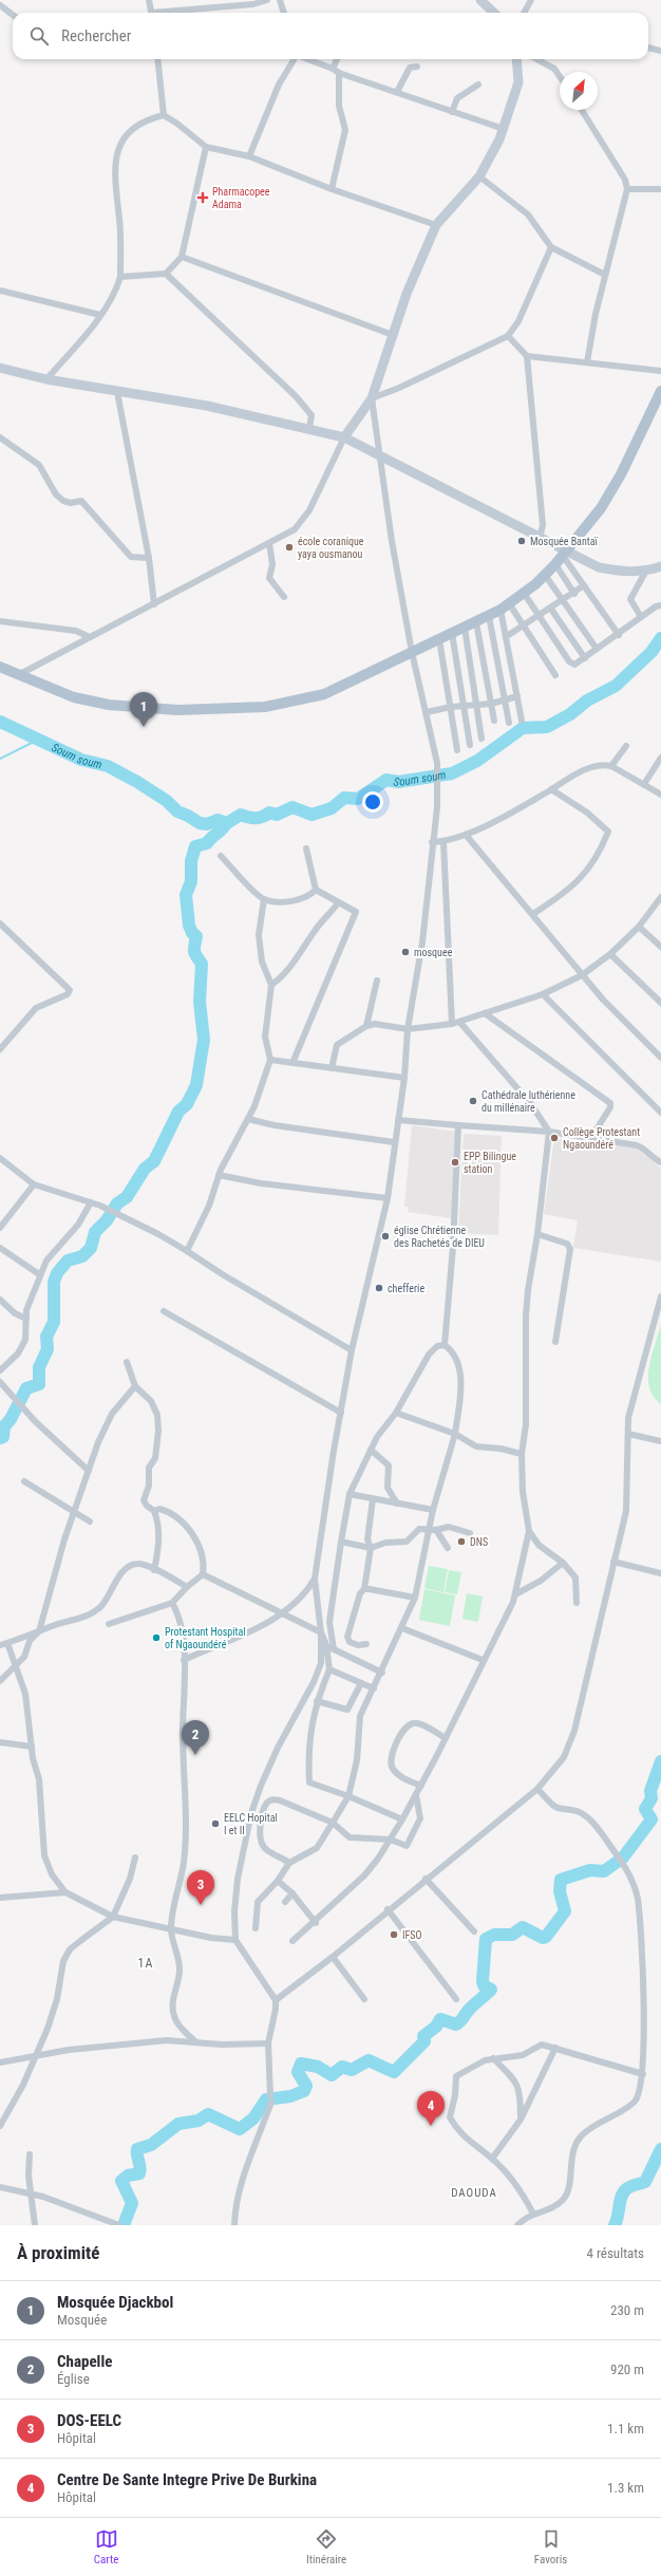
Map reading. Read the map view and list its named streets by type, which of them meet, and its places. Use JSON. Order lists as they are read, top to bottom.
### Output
{
  "districts": ["1A", "DAOUDA"],
  "water": ["Soum soum"],
  "places": {
    "health": ["Pharmacopee Adama"],
    "other": [
      "Mosquée Bantaï",
      "école coranique yaya ousmanou",
      "mosquee",
      "Cathédrale luthérienne du millénaire",
      "Collège Protestant Ngaoundéré",
      "EPP Bilingue station",
      "église Chrétienne des Rachetés de DIEU",
      "chefferie",
      "DNS",
      "Protestant Hospital of Ngaoundéré",
      "EELC Hopital I et II",
      "IFSO"
    ]
  },
  "north": "top right",
  "page": {
    "search": "Rechercher",
    "pins": [
      "1",
      "2",
      "3",
      "4"
    ],
    "heading": ["À proximité", "4 résultats"],
    "list": [
      {
        "mark": "1",
        "name": "Mosquée Djackbol",
        "note": "Mosquée",
        "value": "230 m"
      },
      {
        "mark": "2",
        "name": "Chapelle",
        "note": "Église",
        "value": "920 m"
      },
      {
        "mark": "3",
        "name": "DOS-EELC",
        "note": "Hôpital",
        "value": "1.1 km"
      },
      {
        "mark": "4",
        "name": "Centre De Sante Integre Prive De Burkina",
        "note": "Hôpital",
        "value": "1.3 km"
      }
    ],
    "nav": ["Carte", "Itinéraire", "Favoris"]
  }
}
